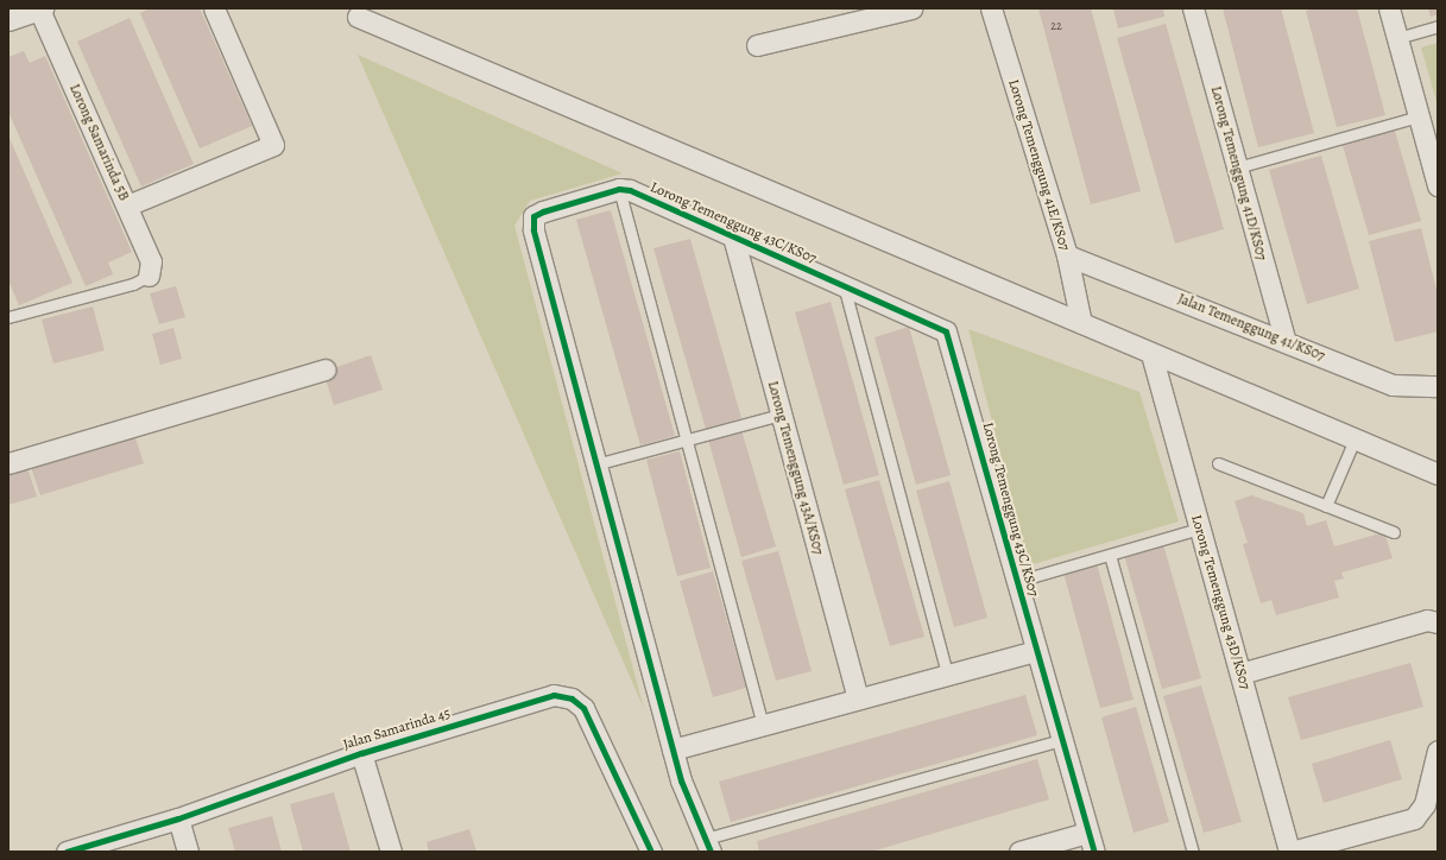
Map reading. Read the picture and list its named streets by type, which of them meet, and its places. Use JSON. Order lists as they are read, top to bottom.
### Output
{
  "streets": {
    "street": [
      "Lorong Samarinda 5B",
      "Lorong Temenggung 41E/KS07",
      "Lorong Temenggung 41D/KS07",
      "Lorong Temenggung 43C/KS07",
      "Jalan Temenggung 41/KS07",
      "Lorong Temenggung 43A/KS07",
      "Lorong Temenggung 43D/KS07",
      "Jalan Samarinda 45"
    ]
  },
  "crossings": [
    ["Lorong Temenggung 41E/KS07", "Jalan Temenggung 41/KS07"],
    ["Lorong Temenggung 41D/KS07", "Jalan Temenggung 41/KS07"],
    ["Lorong Temenggung 43C/KS07", "Lorong Temenggung 43A/KS07"]
  ],
  "house_numbers": ["22"]
}
